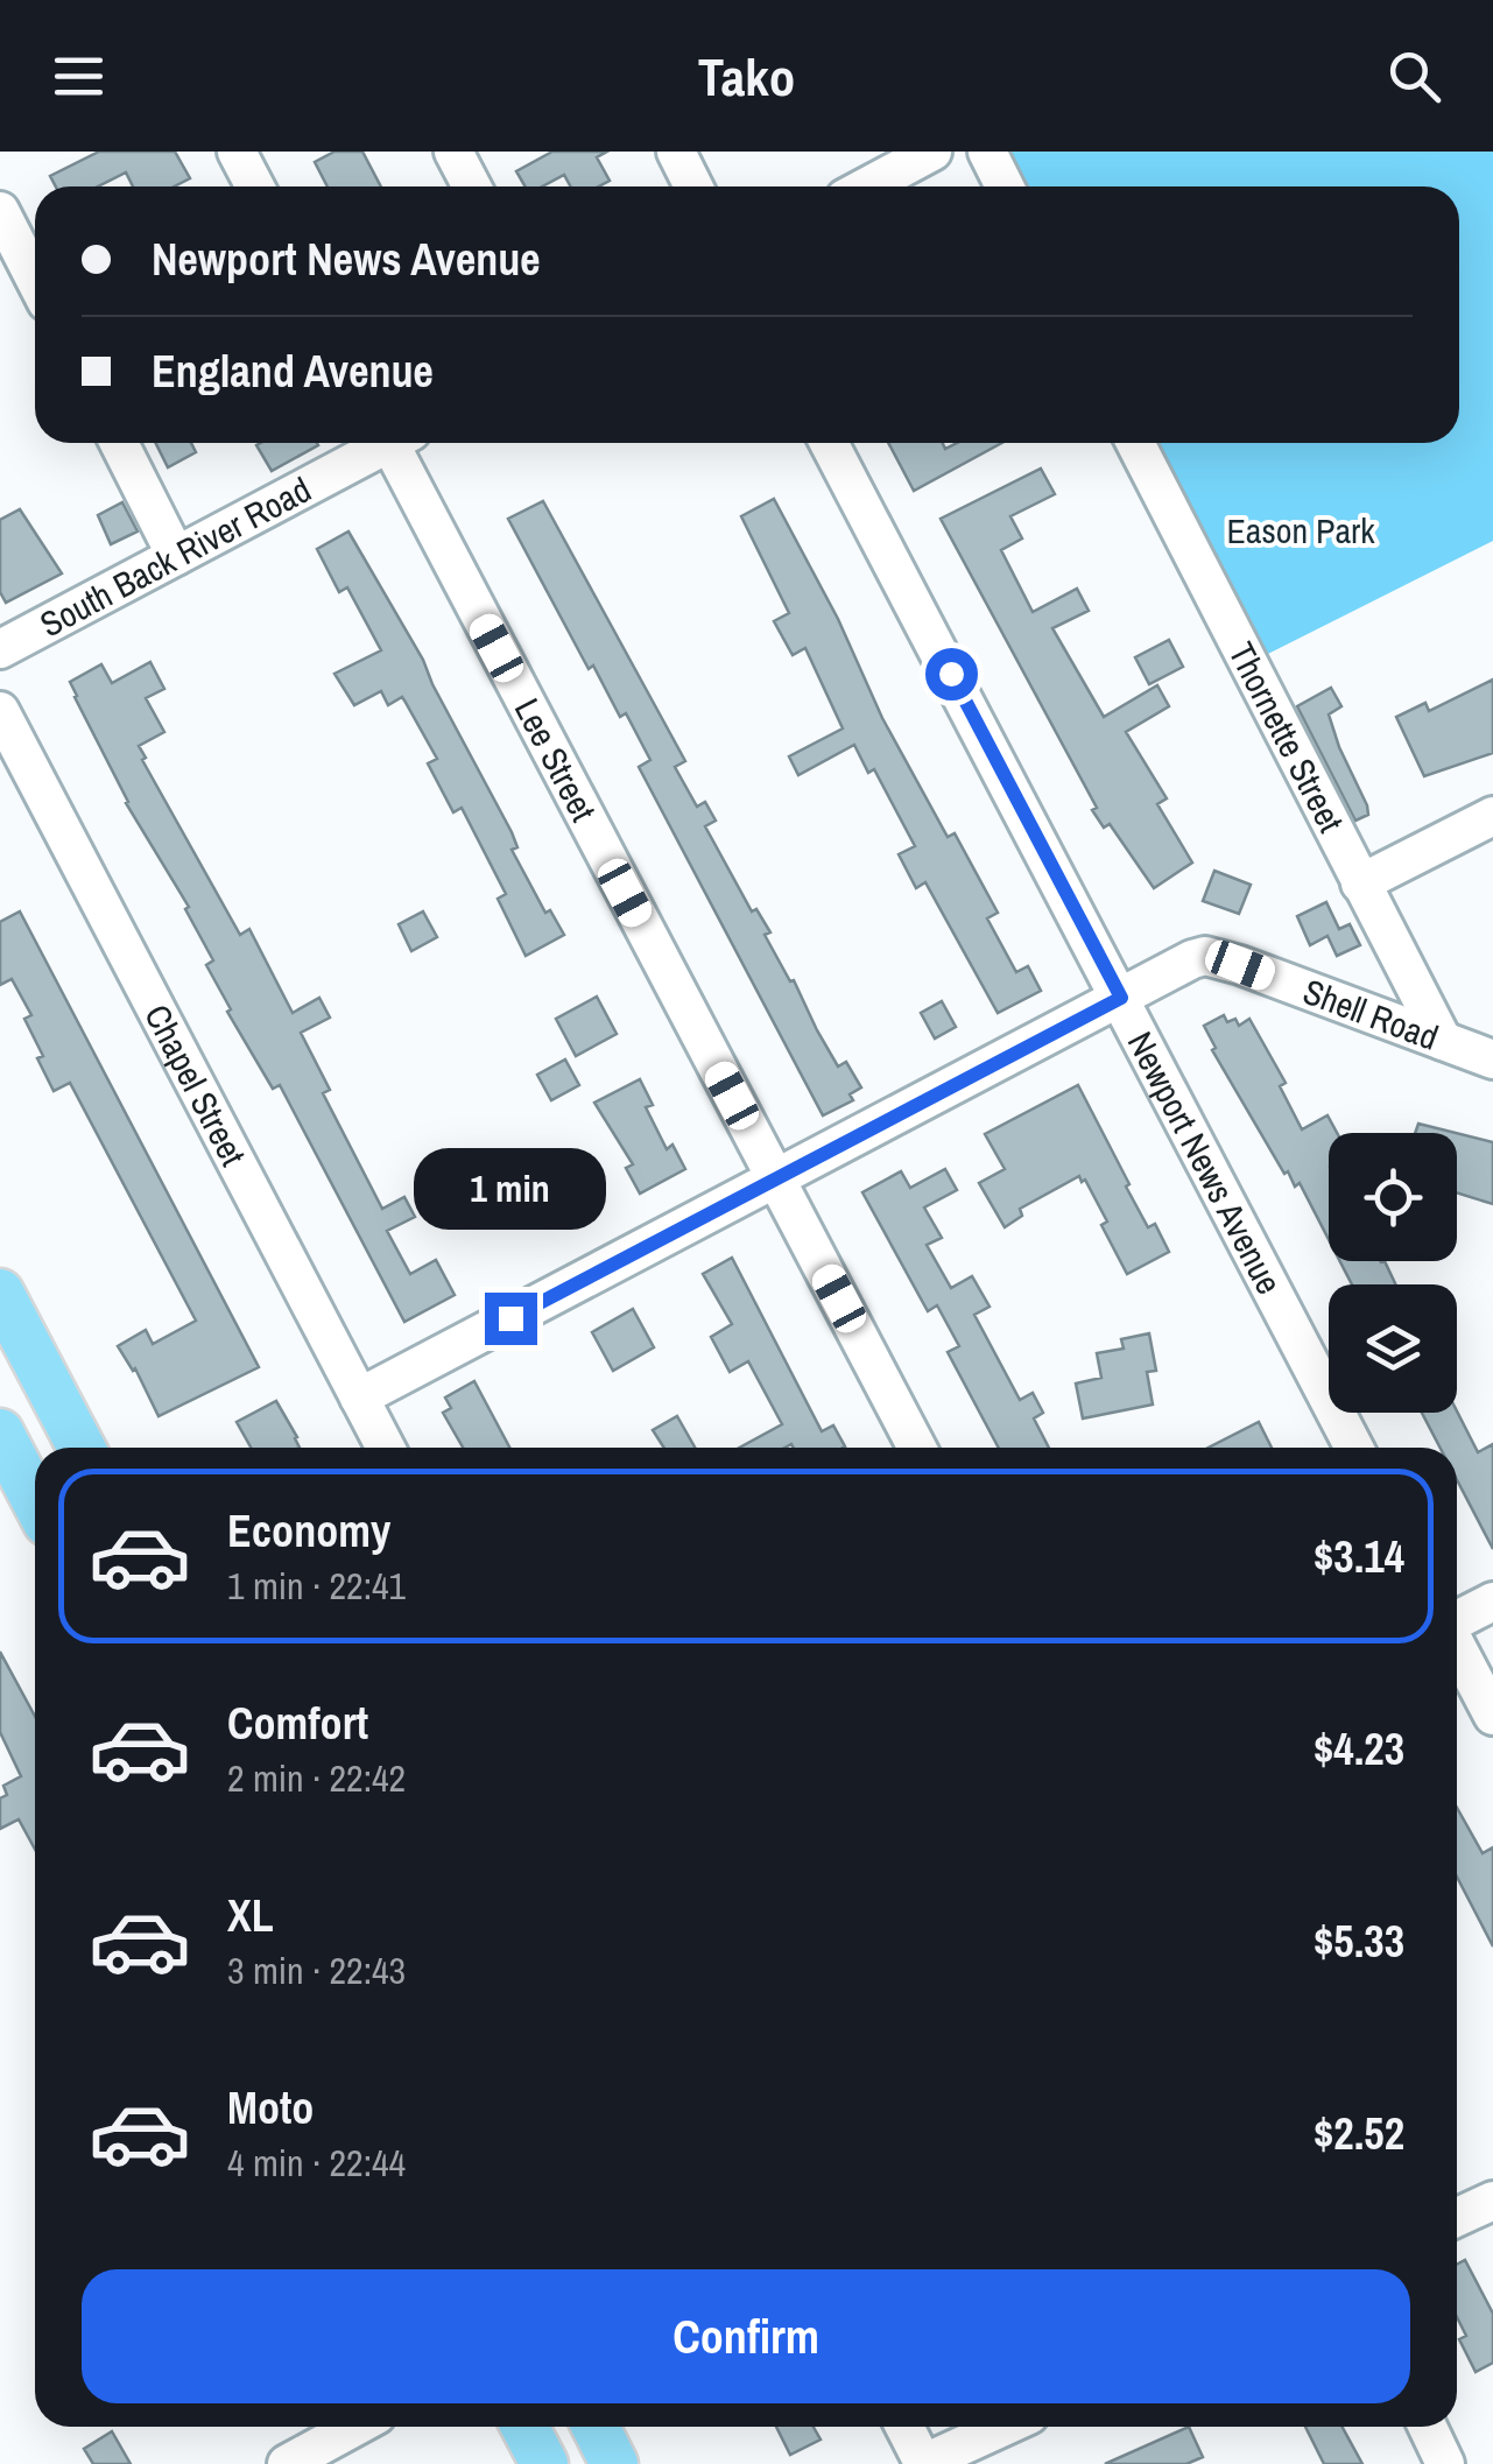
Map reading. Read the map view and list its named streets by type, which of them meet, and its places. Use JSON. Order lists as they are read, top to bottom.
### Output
{
  "streets": {
    "street": [
      "South Back River Road",
      "Thornette Street",
      "Lee Street",
      "Shell Road",
      "Chapel Street",
      "Newport News Avenue"
    ]
  },
  "crossings": [
    ["Thornette Street", "Shell Road"],
    ["Lee Street", "Shell Road"],
    ["Shell Road", "Chapel Street"],
    ["Shell Road", "Newport News Avenue"]
  ],
  "parks": ["Eason Park"],
  "page": {
    "header": "Tako",
    "banner": ["Newport News Avenue", "England Avenue"],
    "bubble": "1 min",
    "list": [
      {
        "name": "Economy",
        "note": "1 min · 22:41",
        "value": "$3.14"
      },
      {
        "name": "Comfort",
        "note": "2 min · 22:42",
        "value": "$4.23"
      },
      {
        "name": "XL",
        "note": "3 min · 22:43",
        "value": "$5.33"
      },
      {
        "name": "Moto",
        "note": "4 min · 22:44",
        "value": "$2.52"
      }
    ],
    "buttons": "Confirm"
  }
}
